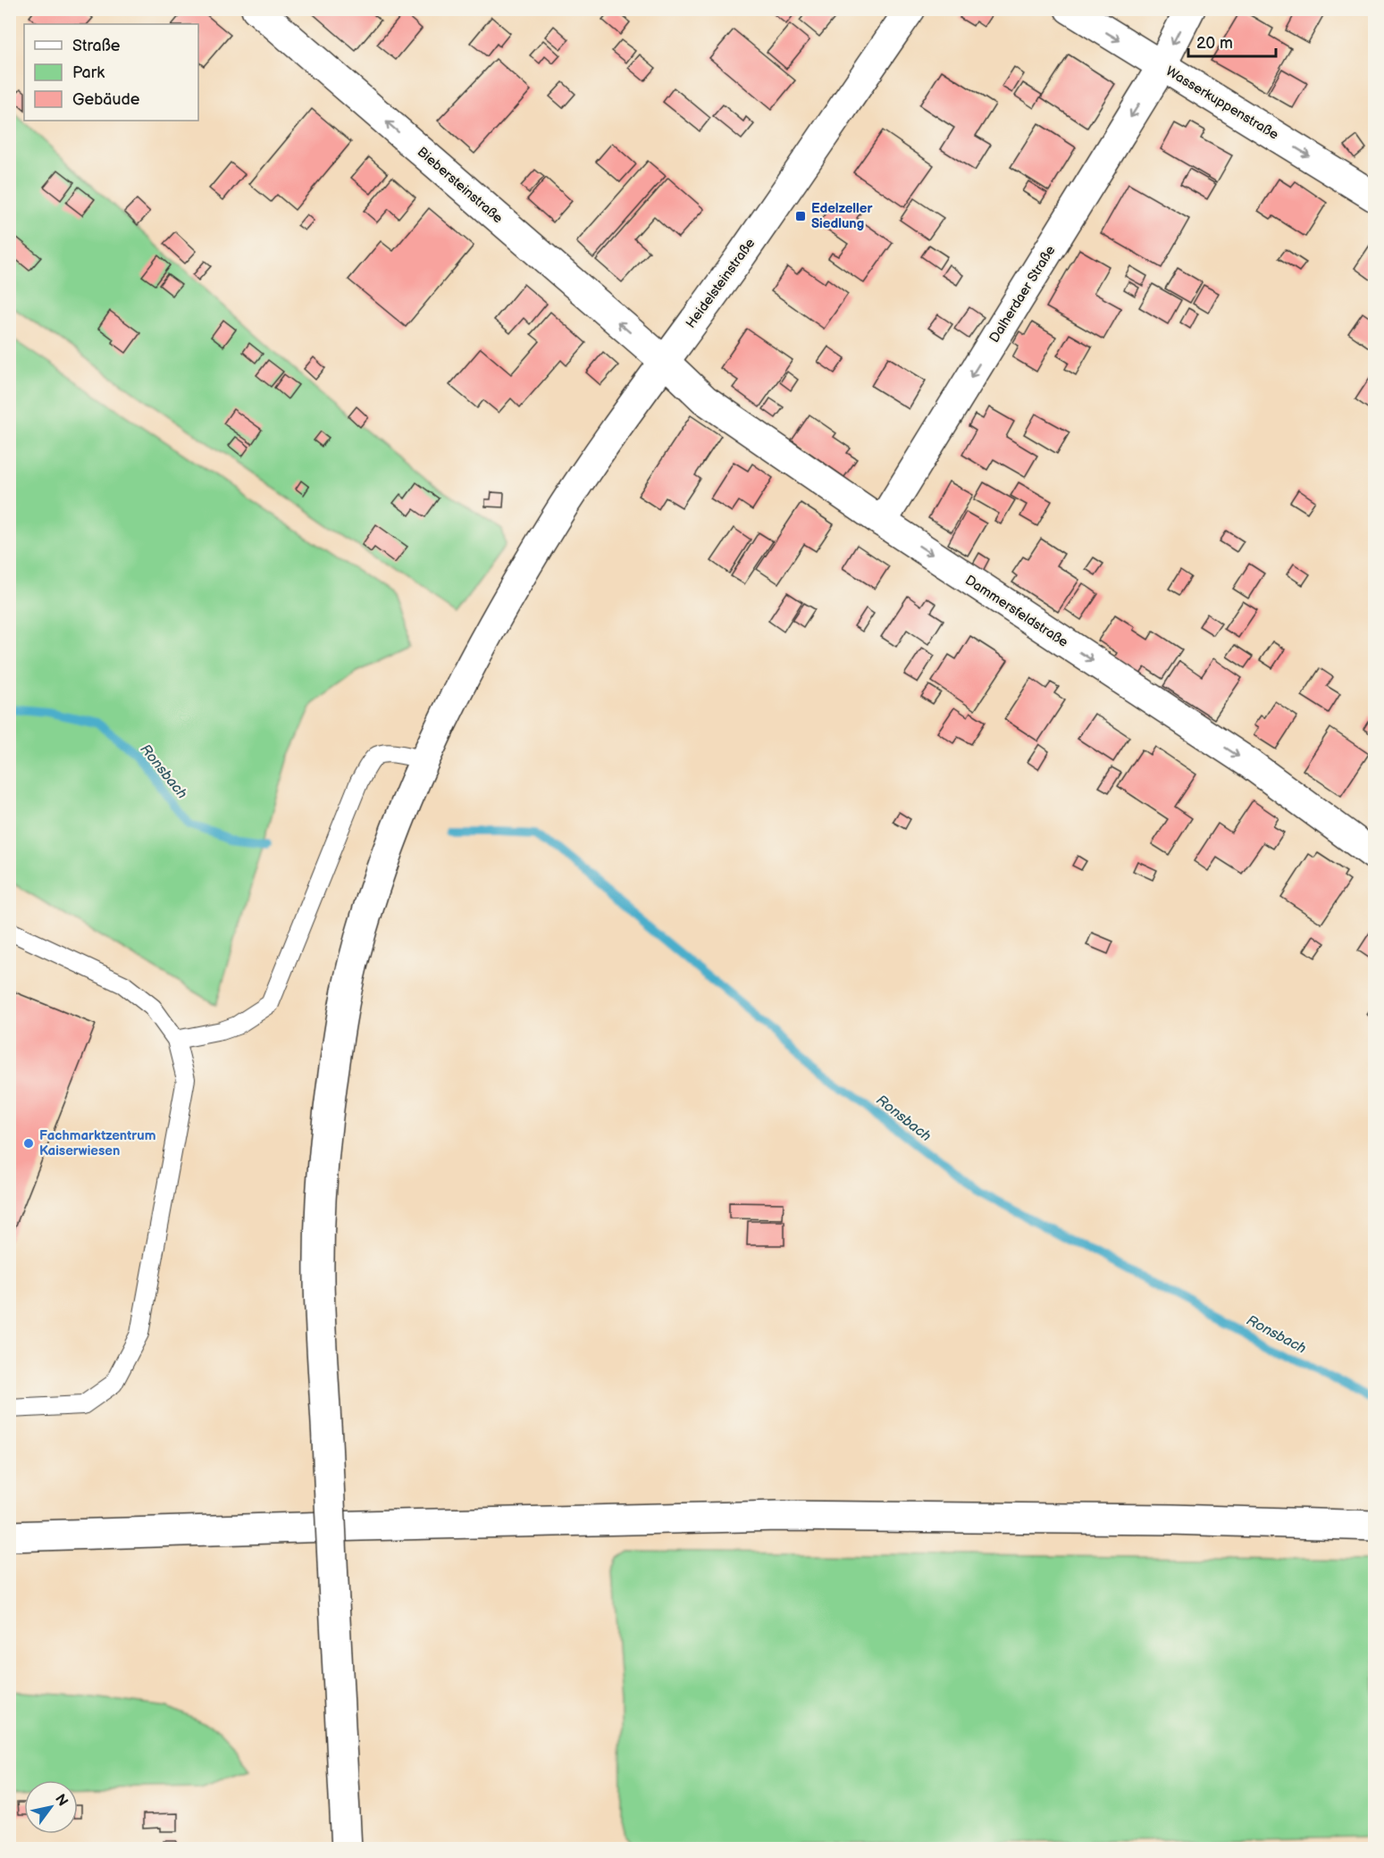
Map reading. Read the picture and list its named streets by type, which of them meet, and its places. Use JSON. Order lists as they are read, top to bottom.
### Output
{
  "streets": {
    "main road": [
      "Wasserkuppenstraße",
      "Biebersteinstraße",
      "Heidelsteinstraße",
      "Dalherdaer Straße",
      "Dammersfeldstraße"
    ]
  },
  "crossings": [
    ["Wasserkuppenstraße", "Dalherdaer Straße"],
    ["Biebersteinstraße", "Heidelsteinstraße"],
    ["Biebersteinstraße", "Dammersfeldstraße"],
    ["Heidelsteinstraße", "Dammersfeldstraße"],
    ["Dalherdaer Straße", "Dammersfeldstraße"]
  ],
  "one_way": [
    "Wasserkuppenstraße",
    "Biebersteinstraße",
    "Dalherdaer Straße",
    "Dammersfeldstraße"
  ],
  "water": ["Ronsbach"],
  "places": {
    "transit": ["Edelzeller Siedlung"],
    "other": ["Fachmarktzentrum Kaiserwiesen"]
  },
  "legend": ["Straße", "Park", "Gebäude"],
  "scale_bar": "20 m",
  "north": "top right"
}
